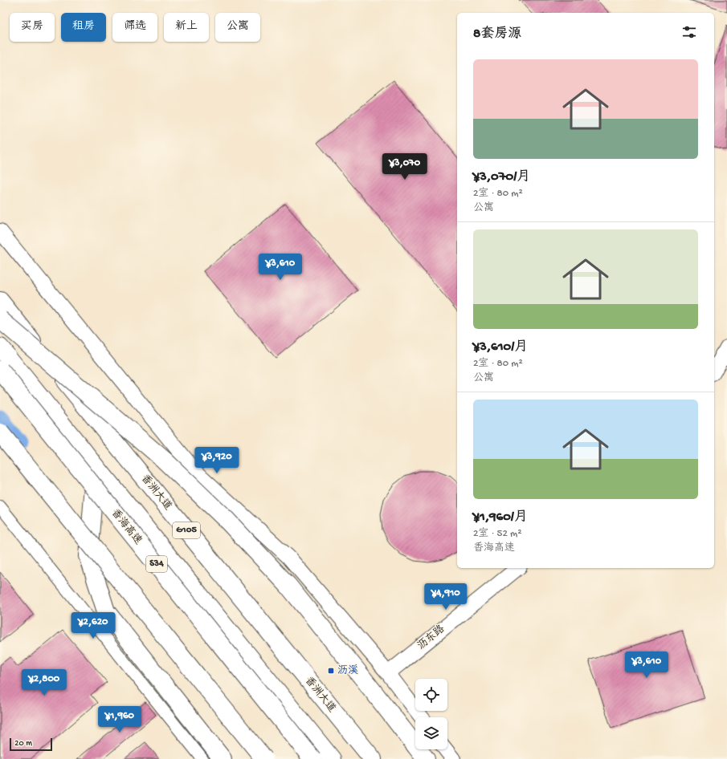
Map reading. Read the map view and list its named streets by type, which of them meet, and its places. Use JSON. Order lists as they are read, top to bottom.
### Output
{
  "streets": {
    "highway": [
      "香洲大道",
      "香海高速",
      "G105",
      "S34"
    ],
    "street": ["沥东路"]
  },
  "places": {
    "transit": ["沥溪"]
  },
  "scale_bar": "20 m",
  "page": {
    "chip": [
      "买房",
      "租房",
      "筛选",
      "新上",
      "公寓"
    ],
    "heading": "8套房源",
    "list": [
      {
        "name": "¥3,070/月",
        "note": "2室 · 80 m² · 公寓"
      },
      {
        "name": "¥3,610/月",
        "note": "2室 · 80 m² · 公寓"
      },
      {
        "name": "¥1,960/月",
        "note": "2室 · 52 m² · 香海高速"
      }
    ],
    "price": [
      "¥3,070",
      "¥3,610",
      "¥3,920",
      "¥4,910",
      "¥2,620",
      "¥3,610",
      "¥2,800",
      "¥1,960"
    ],
    "scale": "20 m"
  }
}
